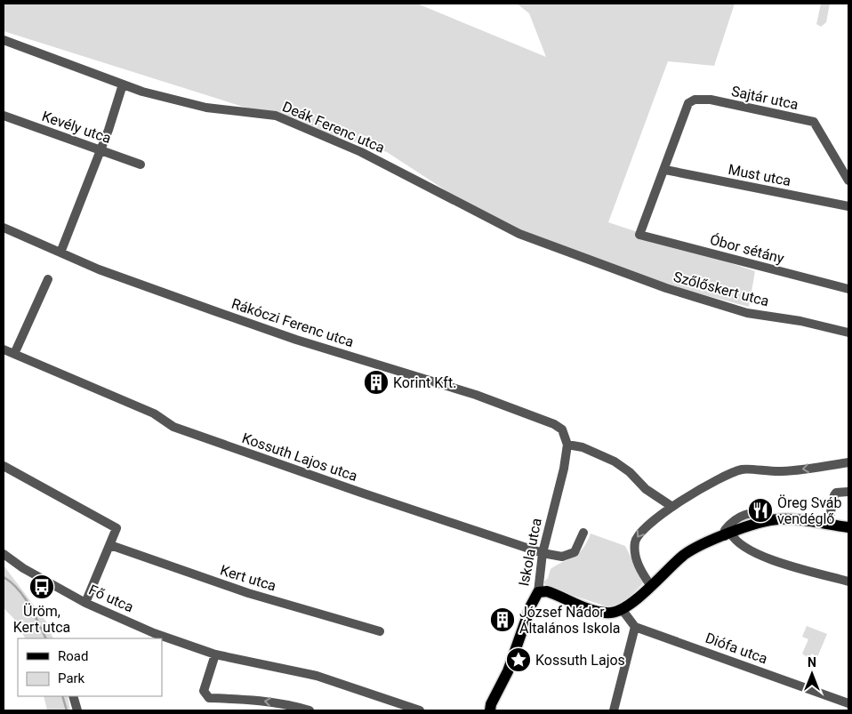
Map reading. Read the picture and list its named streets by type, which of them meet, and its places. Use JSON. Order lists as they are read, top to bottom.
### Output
{
  "streets": {
    "main road": ["Iskola utca"],
    "street": [
      "Sajtár utca",
      "Kevély utca",
      "Deák Ferenc utca",
      "Must utca",
      "Óbor sétány",
      "Szőlőskert utca",
      "Rákóczi Ferenc utca",
      "Kossuth Lajos utca",
      "Kert utca",
      "Fő utca",
      "Diófa utca"
    ]
  },
  "crossings": [
    ["Sajtár utca", "Must utca"],
    ["Sajtár utca", "Óbor sétány"],
    ["Deák Ferenc utca", "Szőlőskert utca"],
    ["Must utca", "Óbor sétány"],
    ["Rákóczi Ferenc utca", "Iskola utca"],
    ["Kossuth Lajos utca", "Iskola utca"]
  ],
  "places": {
    "building": ["Korint Kft.", "József Nádor Általános Iskola"],
    "restaurant": ["Öreg Sváb vendéglő"],
    "bus stop": ["Üröm, Kert utca"],
    "place": ["Kossuth Lajos"]
  },
  "legend": ["Road", "Park"],
  "north": "top"
}
